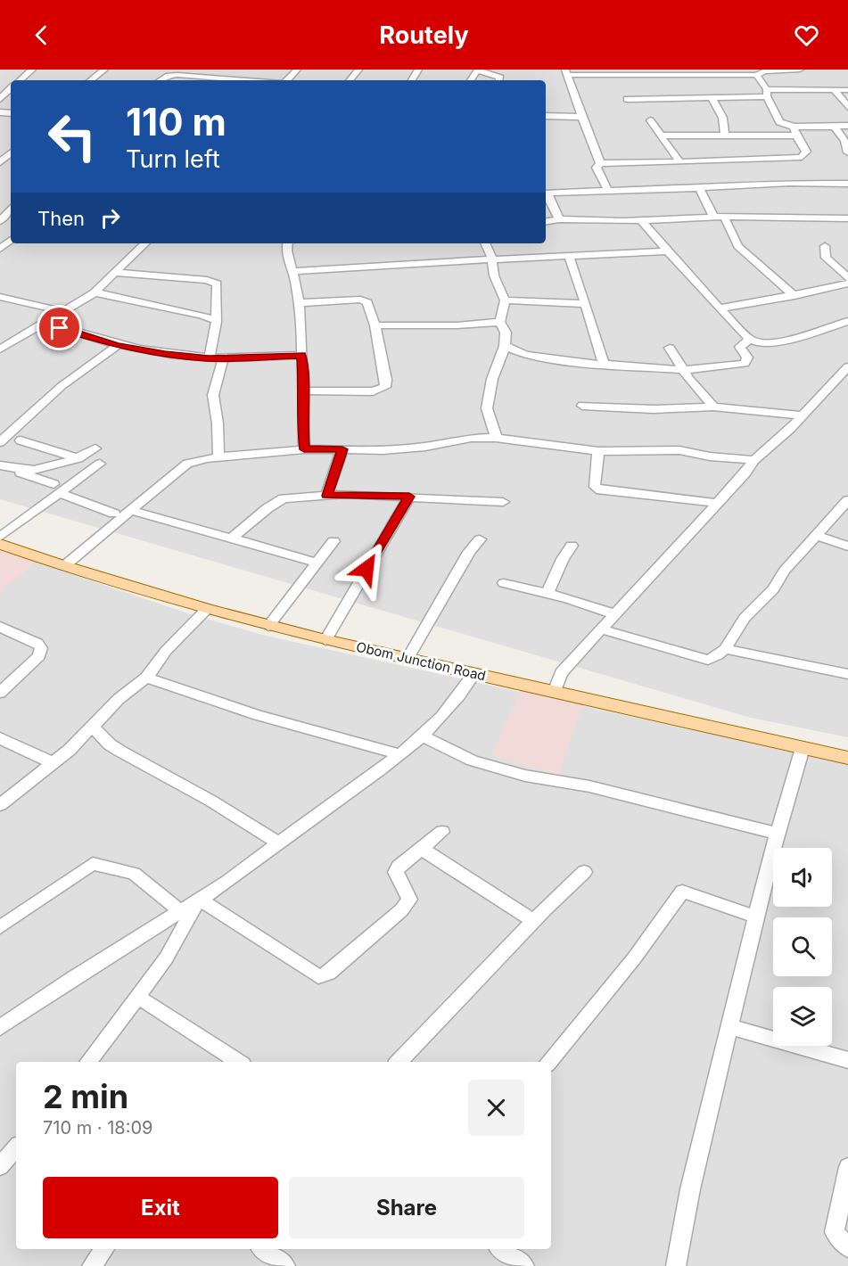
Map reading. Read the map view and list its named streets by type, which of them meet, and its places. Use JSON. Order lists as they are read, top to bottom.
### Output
{
  "streets": {
    "main road": ["Obom Junction Road"]
  },
  "page": {
    "header": "Routely",
    "turn": ["110 m", "Turn left"],
    "then": "Then",
    "heading": ["2 min", "710 m · 18:09"],
    "buttons": ["Exit", "Share"]
  }
}
